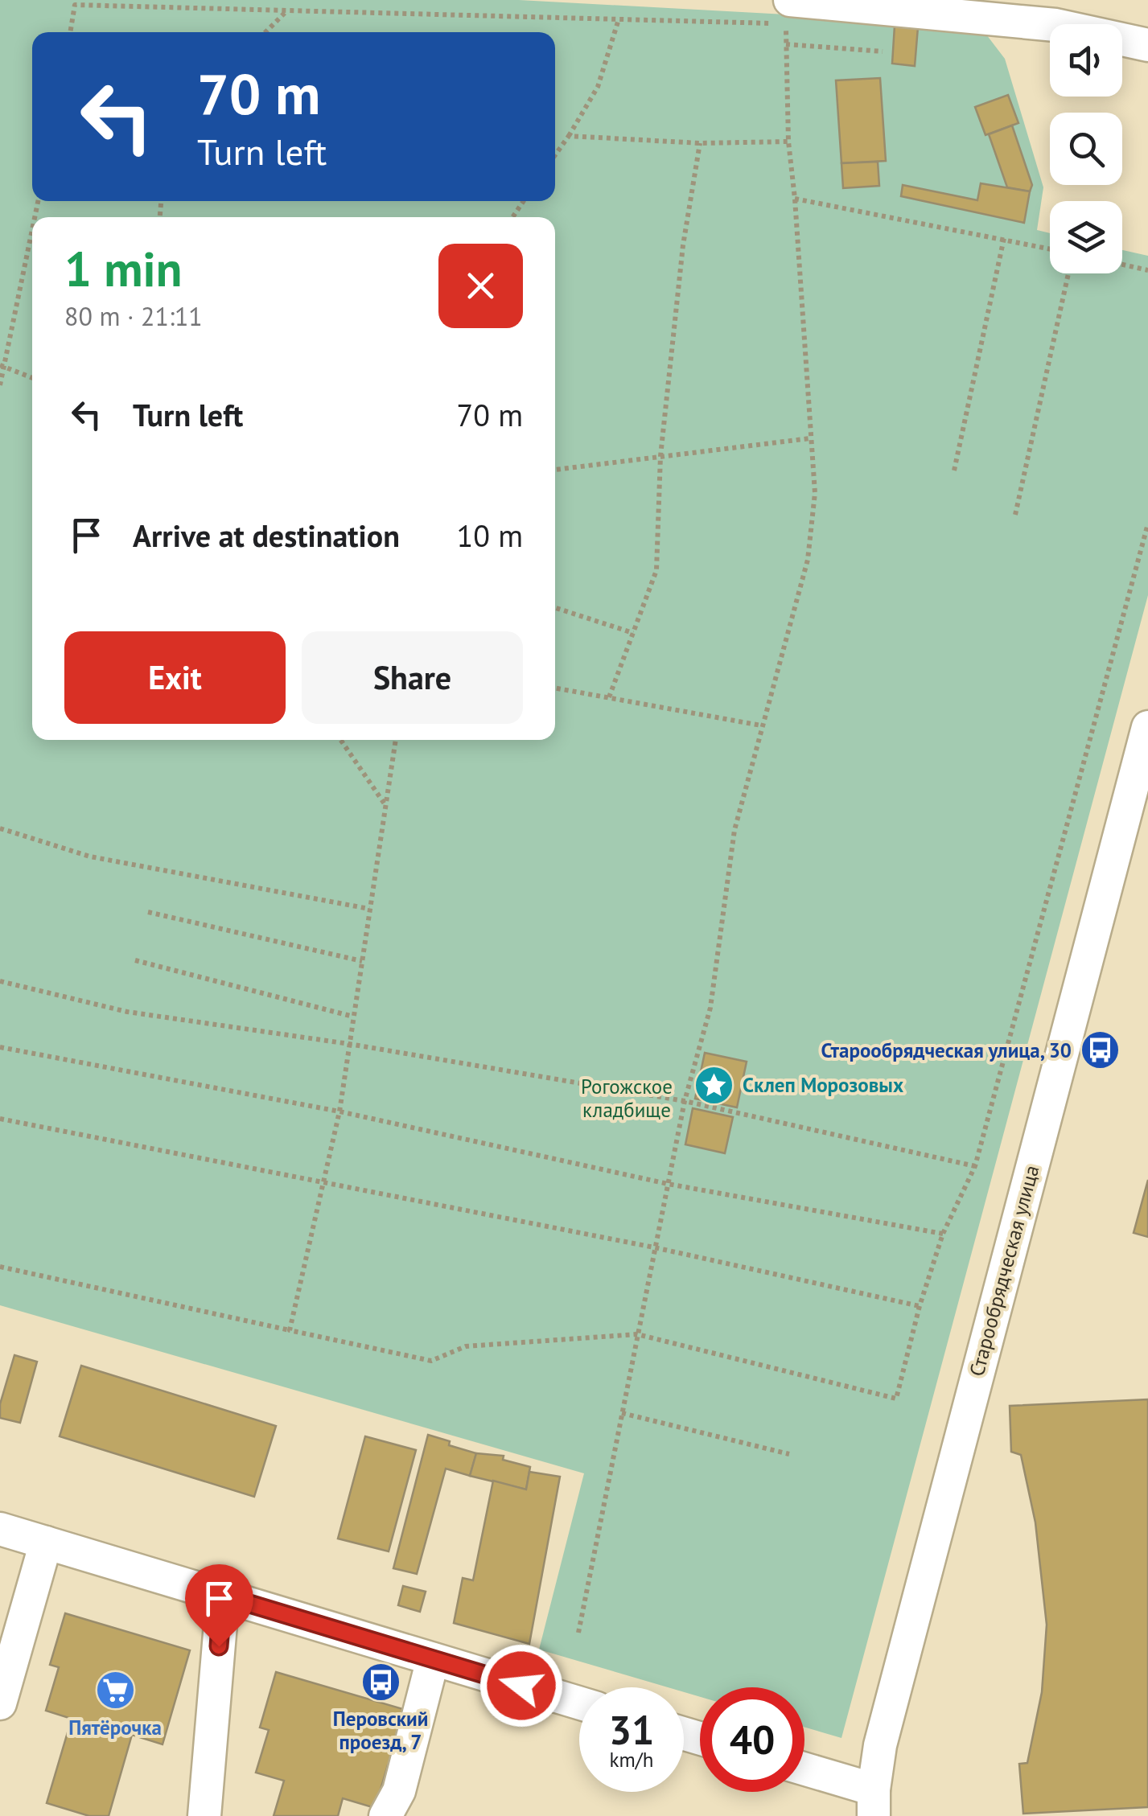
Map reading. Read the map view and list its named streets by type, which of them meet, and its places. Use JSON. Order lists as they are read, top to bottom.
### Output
{
  "streets": {
    "street": ["Старообрядческая улица"]
  },
  "parks": ["Рогожское кладбище"],
  "places": {
    "bus stop": ["Старообрядческая улица, 30", "Перовский проезд, 7"],
    "place": ["Склеп Морозовых"],
    "supermarket": ["Пятёрочка"]
  },
  "page": {
    "turn": ["70 m", "Turn left"],
    "heading": ["1 min", "80 m · 21:11"],
    "list": [
      {
        "name": "Turn left",
        "value": "70 m"
      },
      {
        "name": "Arrive at destination",
        "value": "10 m"
      }
    ],
    "buttons": ["Exit", "Share"],
    "speed": "31 km/h",
    "limit": "40"
  }
}
